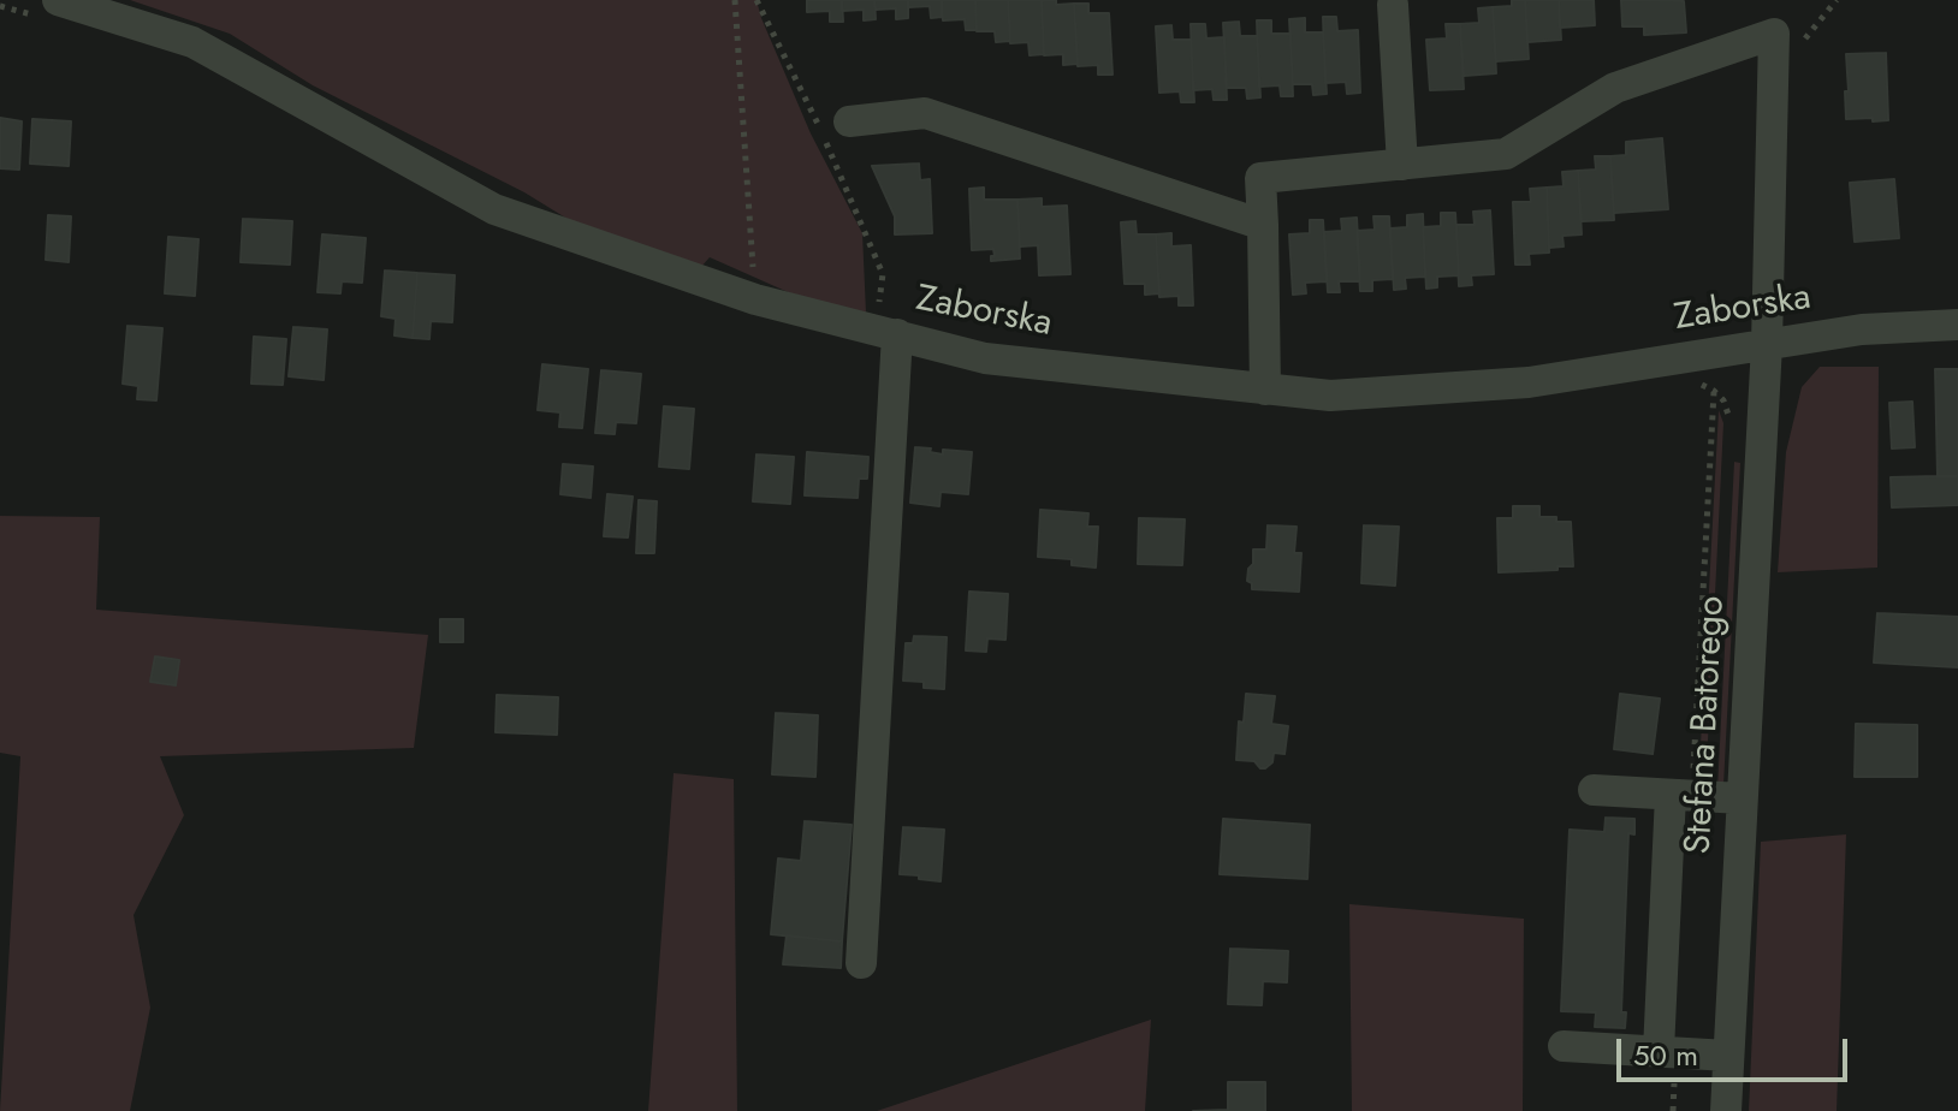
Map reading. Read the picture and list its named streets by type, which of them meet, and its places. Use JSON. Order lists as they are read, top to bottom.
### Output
{
  "streets": {
    "street": ["Zaborska", "Stefana Batorego"]
  },
  "crossings": [
    ["Zaborska", "Stefana Batorego"]
  ],
  "scale_bar": "50 m"
}
